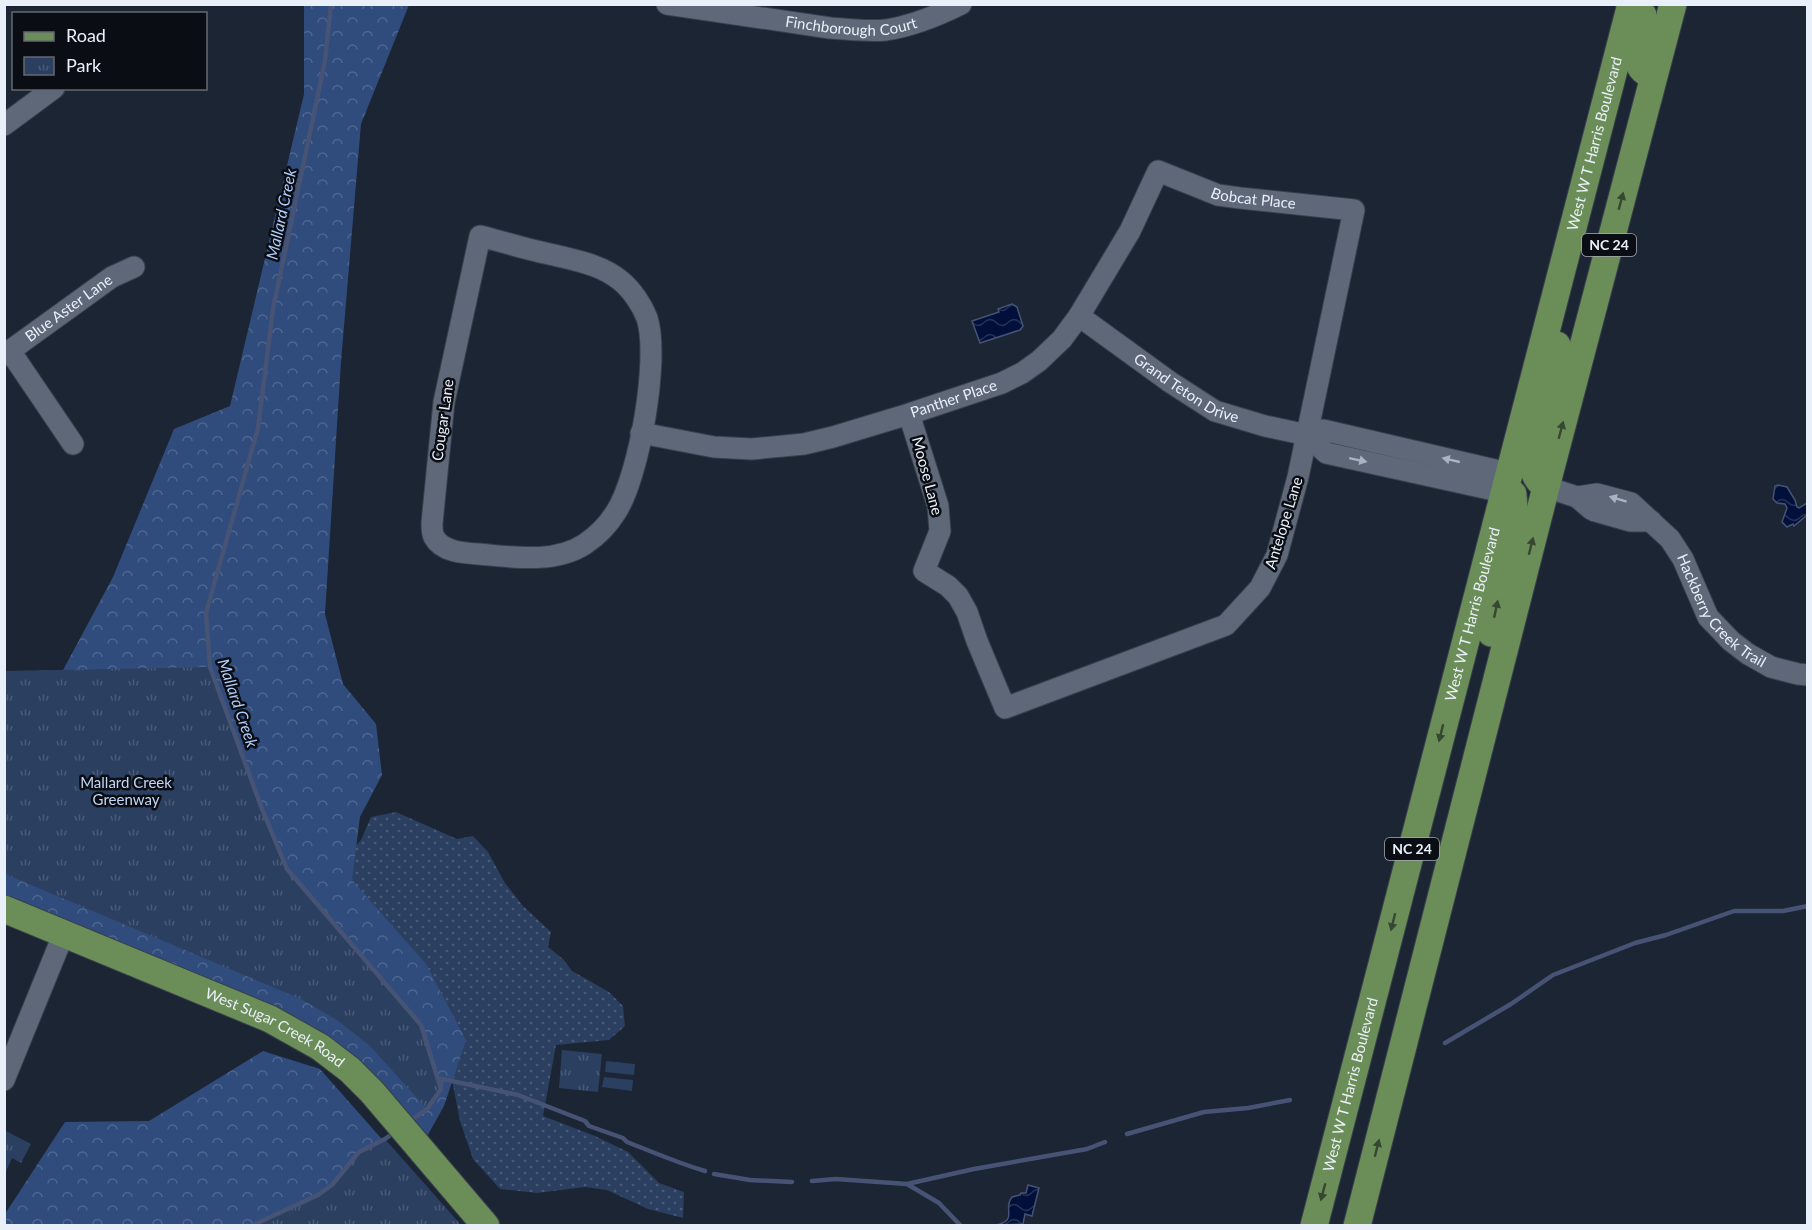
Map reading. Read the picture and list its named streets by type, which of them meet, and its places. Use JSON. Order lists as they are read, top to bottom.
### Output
{
  "streets": {
    "main road": ["West W T Harris Boulevard", "NC 24", "West Sugar Creek Road"],
    "street": [
      "Finchborough Court",
      "Bobcat Place",
      "Blue Aster Lane",
      "Grand Teton Drive",
      "Panther Place",
      "Cougar Lane",
      "Moose Lane",
      "Antelope Lane",
      "Hackberry Creek Trail"
    ]
  },
  "crossings": [
    ["West W T Harris Boulevard", "Grand Teton Drive"],
    ["Bobcat Place", "Panther Place"],
    ["Bobcat Place", "Antelope Lane"],
    ["NC 24", "Hackberry Creek Trail"],
    ["Grand Teton Drive", "Panther Place"],
    ["Grand Teton Drive", "Antelope Lane"],
    ["Panther Place", "Cougar Lane"],
    ["Panther Place", "Moose Lane"],
    ["Moose Lane", "Antelope Lane"]
  ],
  "water": ["Mallard Creek"],
  "parks": ["Mallard Creek Greenway"],
  "legend": ["Road", "Park"]
}
